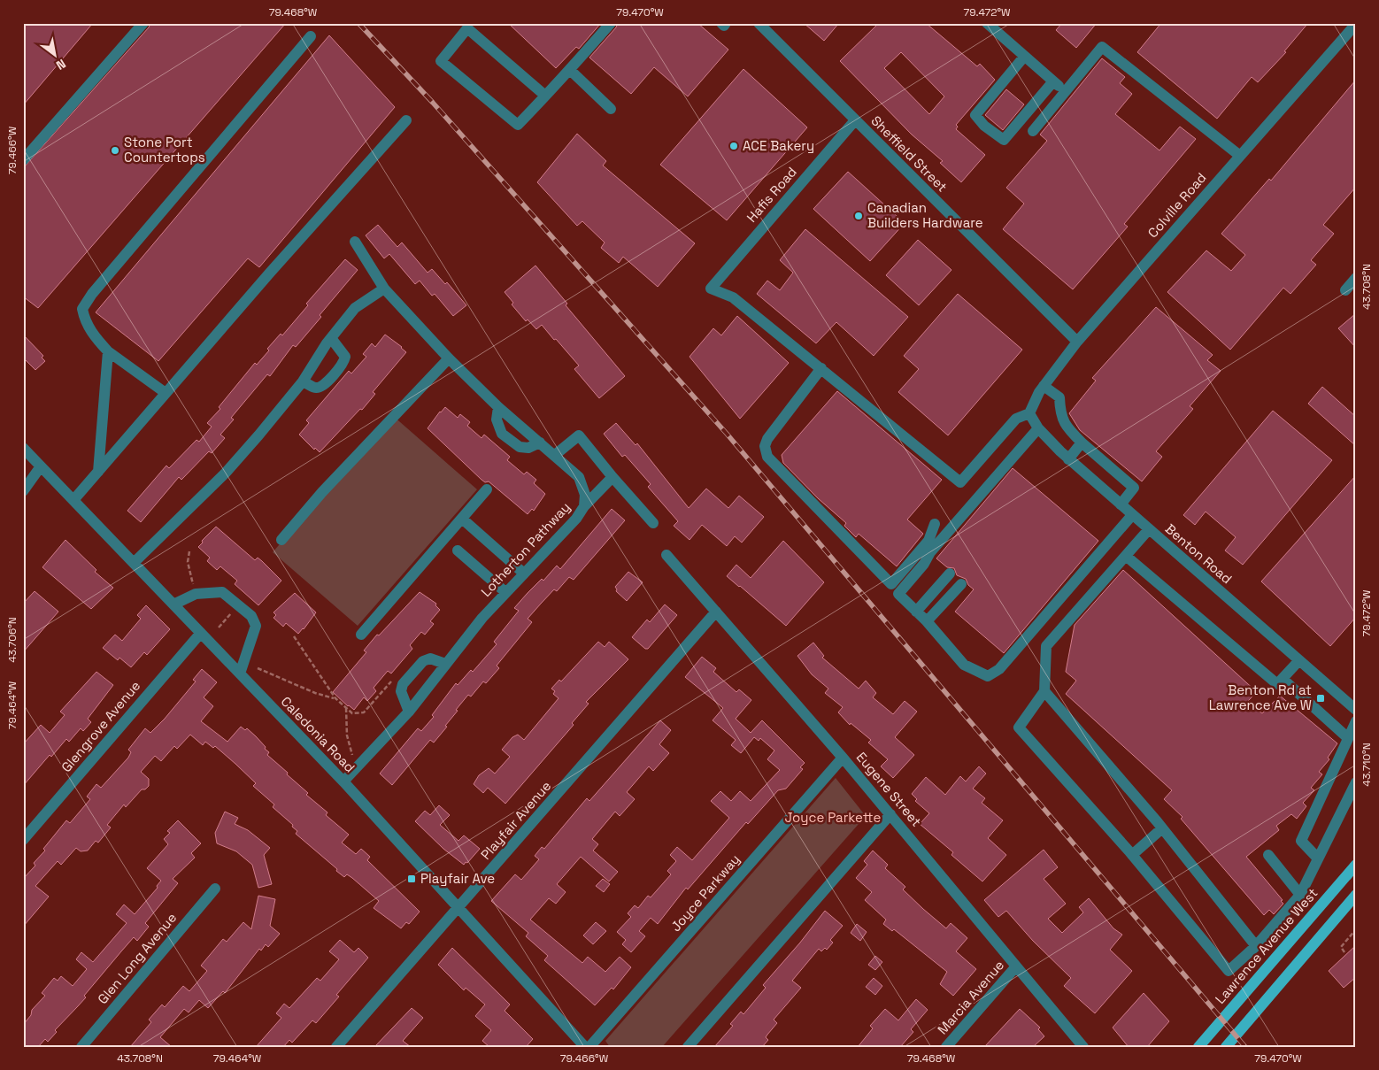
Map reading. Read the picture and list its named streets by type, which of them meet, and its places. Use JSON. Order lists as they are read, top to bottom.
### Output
{
  "streets": {
    "main road": ["Lawrence Avenue West"],
    "street": [
      "Sheffield Street",
      "Hafis Road",
      "Colville Road",
      "Lotherton Pathway",
      "Benton Road",
      "Glengrove Avenue",
      "Caledonia Road",
      "Eugene Street",
      "Playfair Avenue",
      "Joyce Parkway",
      "Glen Long Avenue",
      "Marcia Avenue"
    ]
  },
  "crossings": [
    ["Sheffield Street", "Hafis Road"],
    ["Sheffield Street", "Colville Road"],
    ["Colville Road", "Benton Road"],
    ["Lotherton Pathway", "Caledonia Road"],
    ["Glengrove Avenue", "Caledonia Road"],
    ["Caledonia Road", "Playfair Avenue"],
    ["Eugene Street", "Playfair Avenue"],
    ["Eugene Street", "Joyce Parkway"],
    ["Eugene Street", "Marcia Avenue"]
  ],
  "parks": ["Joyce Parkette"],
  "places": {
    "other": ["ACE Bakery", "Stone Port Countertops", "Canadian Builders Hardware"],
    "transit": ["Benton Rd at Lawrence Ave W", "Playfair Ave"]
  },
  "north": "bottom right",
  "coordinates": [
    "79.468°W",
    "79.470°W",
    "79.472°W",
    "79.466°W",
    "43.708°N",
    "43.706°N",
    "79.464°W",
    "43.710°N"
  ]
}
